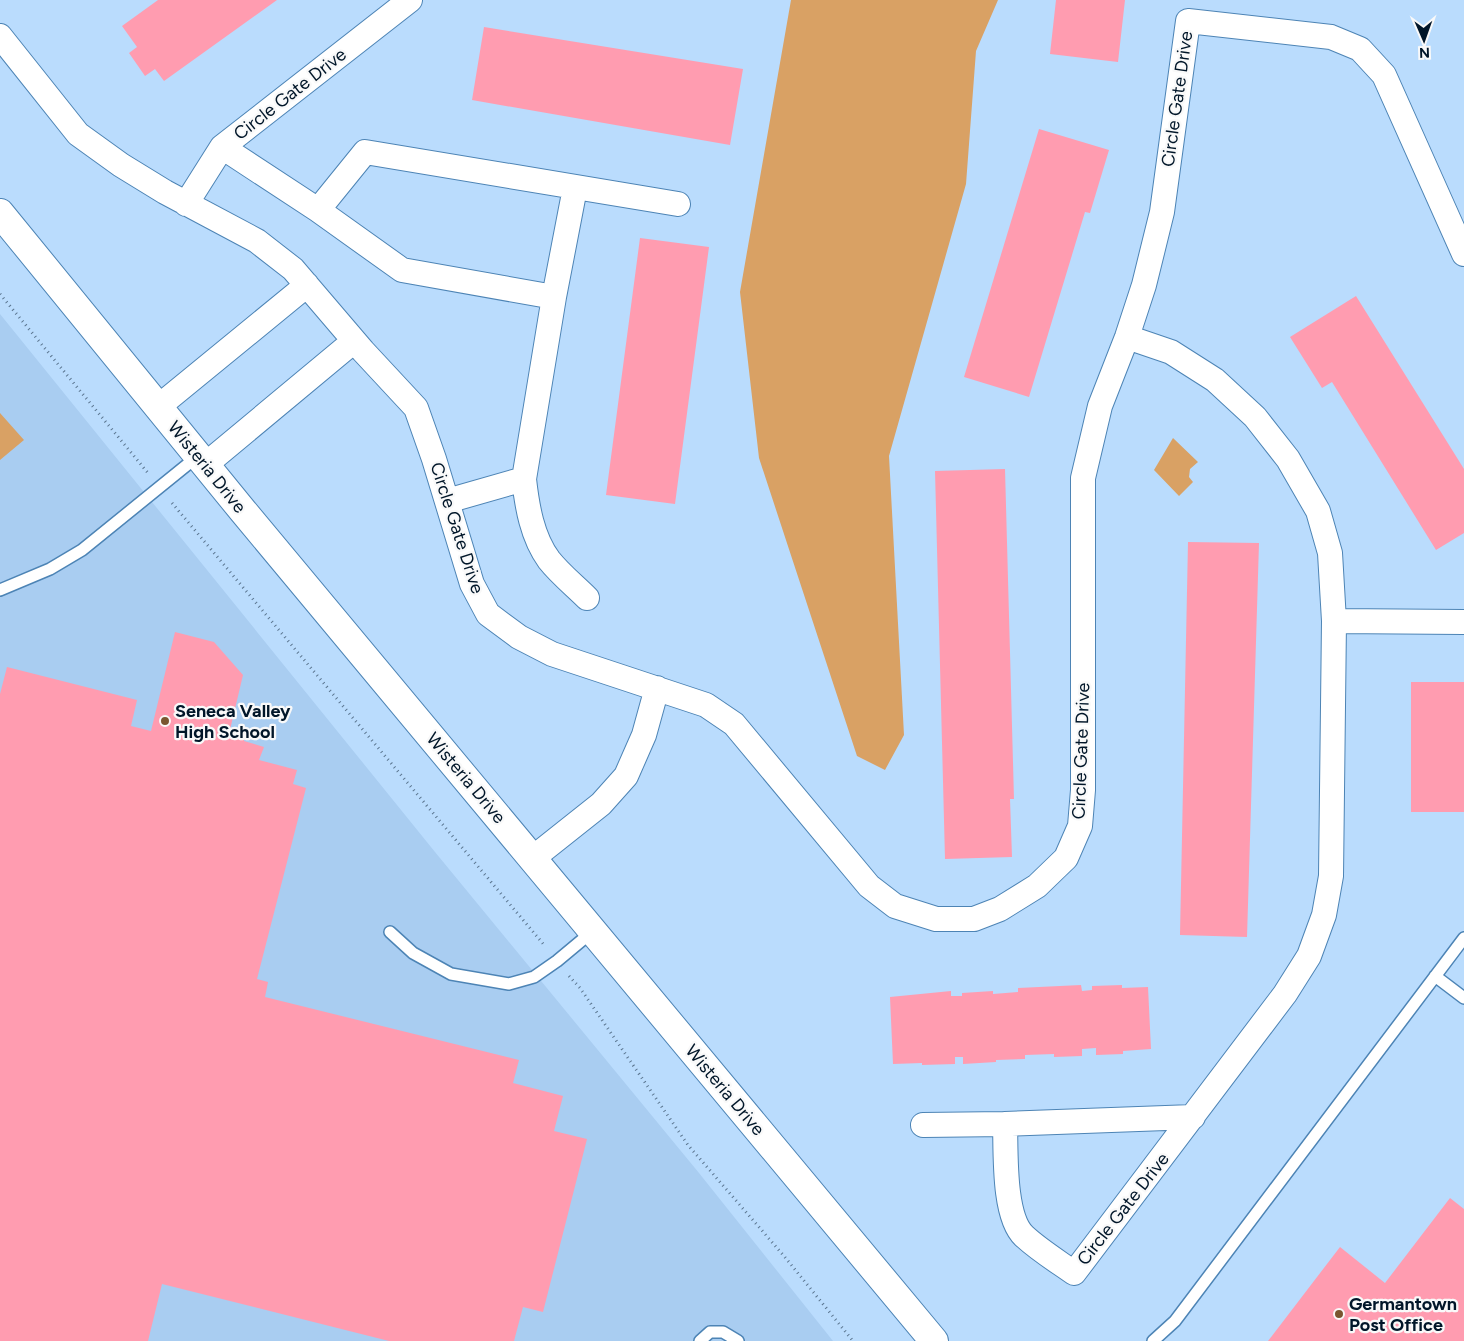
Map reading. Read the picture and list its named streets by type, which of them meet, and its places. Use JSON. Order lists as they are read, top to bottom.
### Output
{
  "streets": {
    "street": ["Circle Gate Drive", "Wisteria Drive"]
  },
  "places": ["Seneca Valley High School", "Germantown Post Office"],
  "north": "bottom"
}
